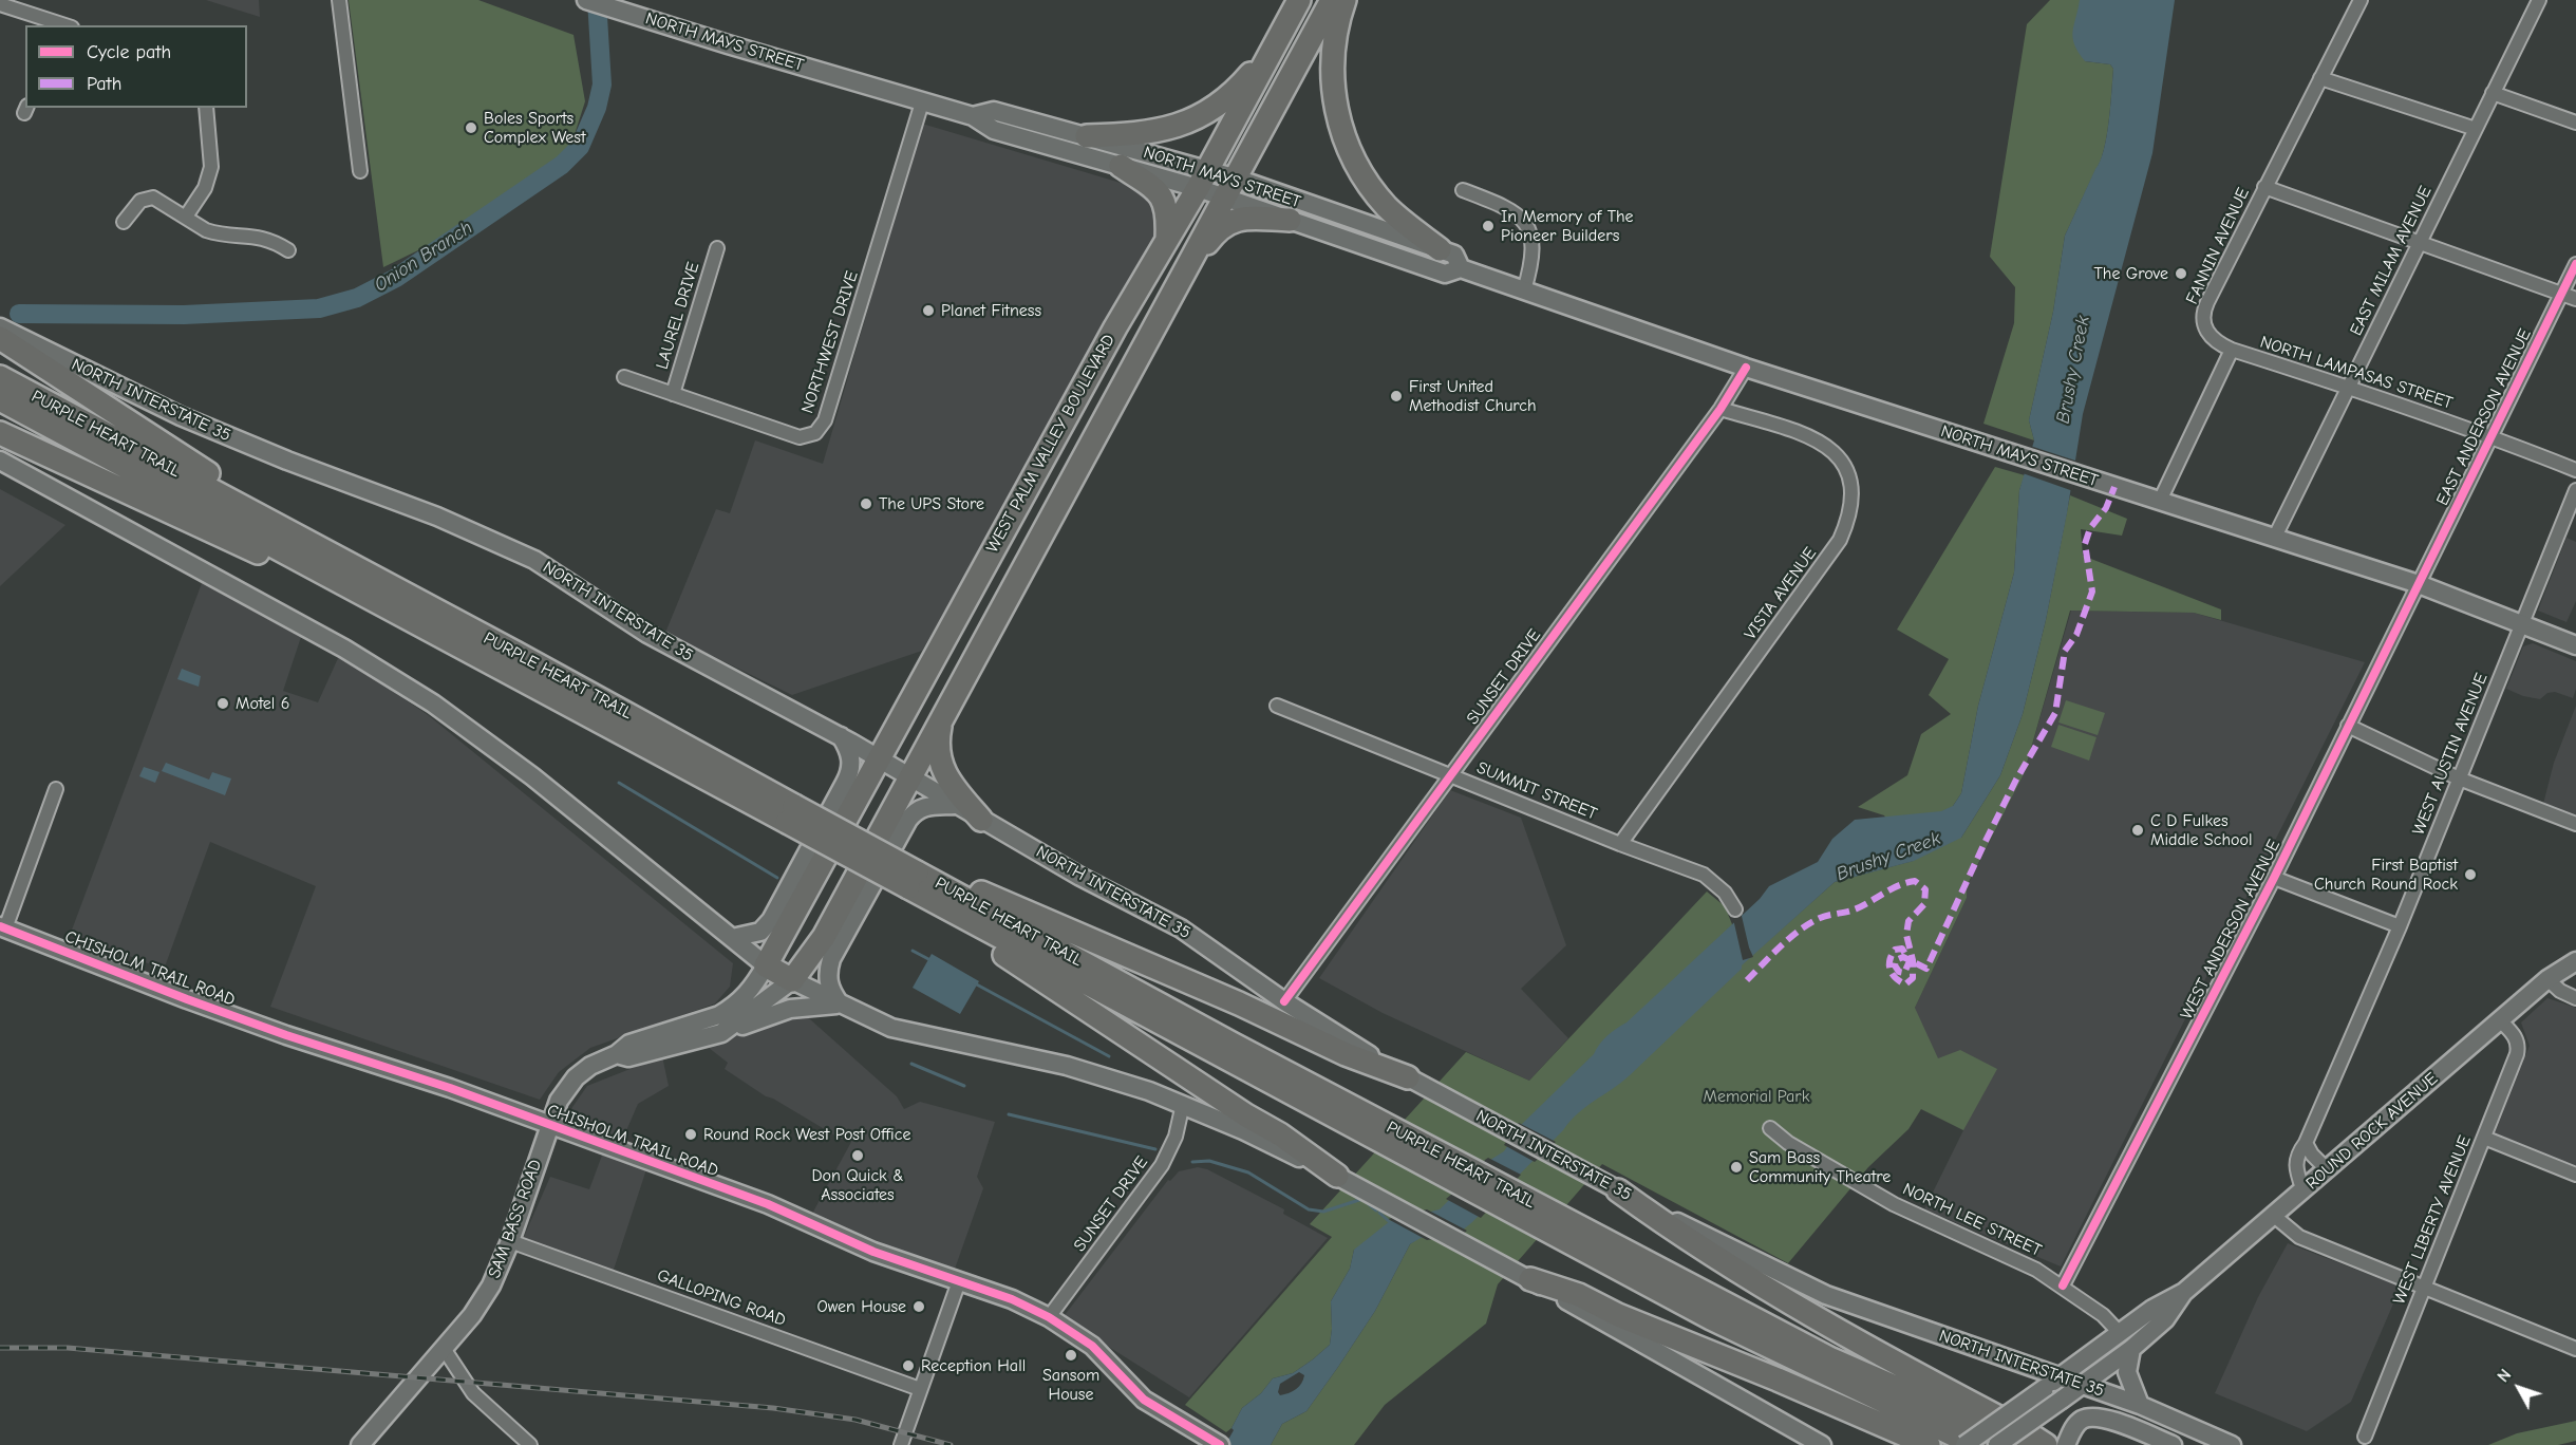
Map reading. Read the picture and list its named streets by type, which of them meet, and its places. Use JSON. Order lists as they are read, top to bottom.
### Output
{
  "streets": {
    "highway": ["PURPLE HEART TRAIL", "WEST PALM VALLEY BOULEVARD"],
    "main road": [
      "NORTH MAYS STREET",
      "NORTH INTERSTATE 35",
      "CHISHOLM TRAIL ROAD",
      "ROUND ROCK AVENUE",
      "SAM BASS ROAD"
    ],
    "street": [
      "FANNIN AVENUE",
      "EAST MILAM AVENUE",
      "LAUREL DRIVE",
      "NORTHWEST DRIVE",
      "NORTH LAMPASAS STREET",
      "EAST ANDERSON AVENUE",
      "VISTA AVENUE",
      "SUNSET DRIVE",
      "WEST AUSTIN AVENUE",
      "SUMMIT STREET",
      "WEST ANDERSON AVENUE",
      "NORTH LEE STREET",
      "WEST LIBERTY AVENUE",
      "GALLOPING ROAD"
    ]
  },
  "crossings": [
    ["NORTH MAYS STREET", "EAST MILAM AVENUE"],
    ["NORTH MAYS STREET", "NORTHWEST DRIVE"],
    ["NORTH MAYS STREET", "EAST ANDERSON AVENUE"],
    ["NORTH MAYS STREET", "WEST PALM VALLEY BOULEVARD"],
    ["NORTH MAYS STREET", "SUNSET DRIVE"],
    ["NORTH MAYS STREET", "WEST AUSTIN AVENUE"],
    ["NORTH MAYS STREET", "WEST ANDERSON AVENUE"],
    ["FANNIN AVENUE", "NORTH LAMPASAS STREET"],
    ["EAST MILAM AVENUE", "NORTH LAMPASAS STREET"],
    ["LAUREL DRIVE", "NORTHWEST DRIVE"],
    ["NORTH LAMPASAS STREET", "EAST ANDERSON AVENUE"],
    ["NORTH INTERSTATE 35", "WEST PALM VALLEY BOULEVARD"],
    ["NORTH INTERSTATE 35", "SUNSET DRIVE"],
    ["NORTH INTERSTATE 35", "ROUND ROCK AVENUE"],
    ["EAST ANDERSON AVENUE", "WEST ANDERSON AVENUE"],
    ["WEST PALM VALLEY BOULEVARD", "SAM BASS ROAD"],
    ["VISTA AVENUE", "SUNSET DRIVE"],
    ["VISTA AVENUE", "SUMMIT STREET"],
    ["SUNSET DRIVE", "SUMMIT STREET"],
    ["SUNSET DRIVE", "CHISHOLM TRAIL ROAD"],
    ["WEST AUSTIN AVENUE", "ROUND ROCK AVENUE"],
    ["WEST ANDERSON AVENUE", "NORTH LEE STREET"],
    ["CHISHOLM TRAIL ROAD", "SAM BASS ROAD"],
    ["ROUND ROCK AVENUE", "NORTH LEE STREET"],
    ["ROUND ROCK AVENUE", "WEST LIBERTY AVENUE"],
    ["SAM BASS ROAD", "GALLOPING ROAD"]
  ],
  "water": ["Onion Branch", "Brushy Creek"],
  "parks": ["Memorial Park"],
  "places": [
    "Boles Sports Complex West",
    "In Memory of The Pioneer Builders",
    "The Grove",
    "Planet Fitness",
    "First United Methodist Church",
    "The UPS Store",
    "Motel 6",
    "C D Fulkes Middle School",
    "First Baptist Church Round Rock",
    "Round Rock West Post Office",
    "Don Quick & Associates",
    "Sam Bass Community Theatre",
    "Owen House",
    "Sansom House",
    "Reception Hall"
  ],
  "legend": ["Cycle path", "Path"],
  "north": "top left"
}
